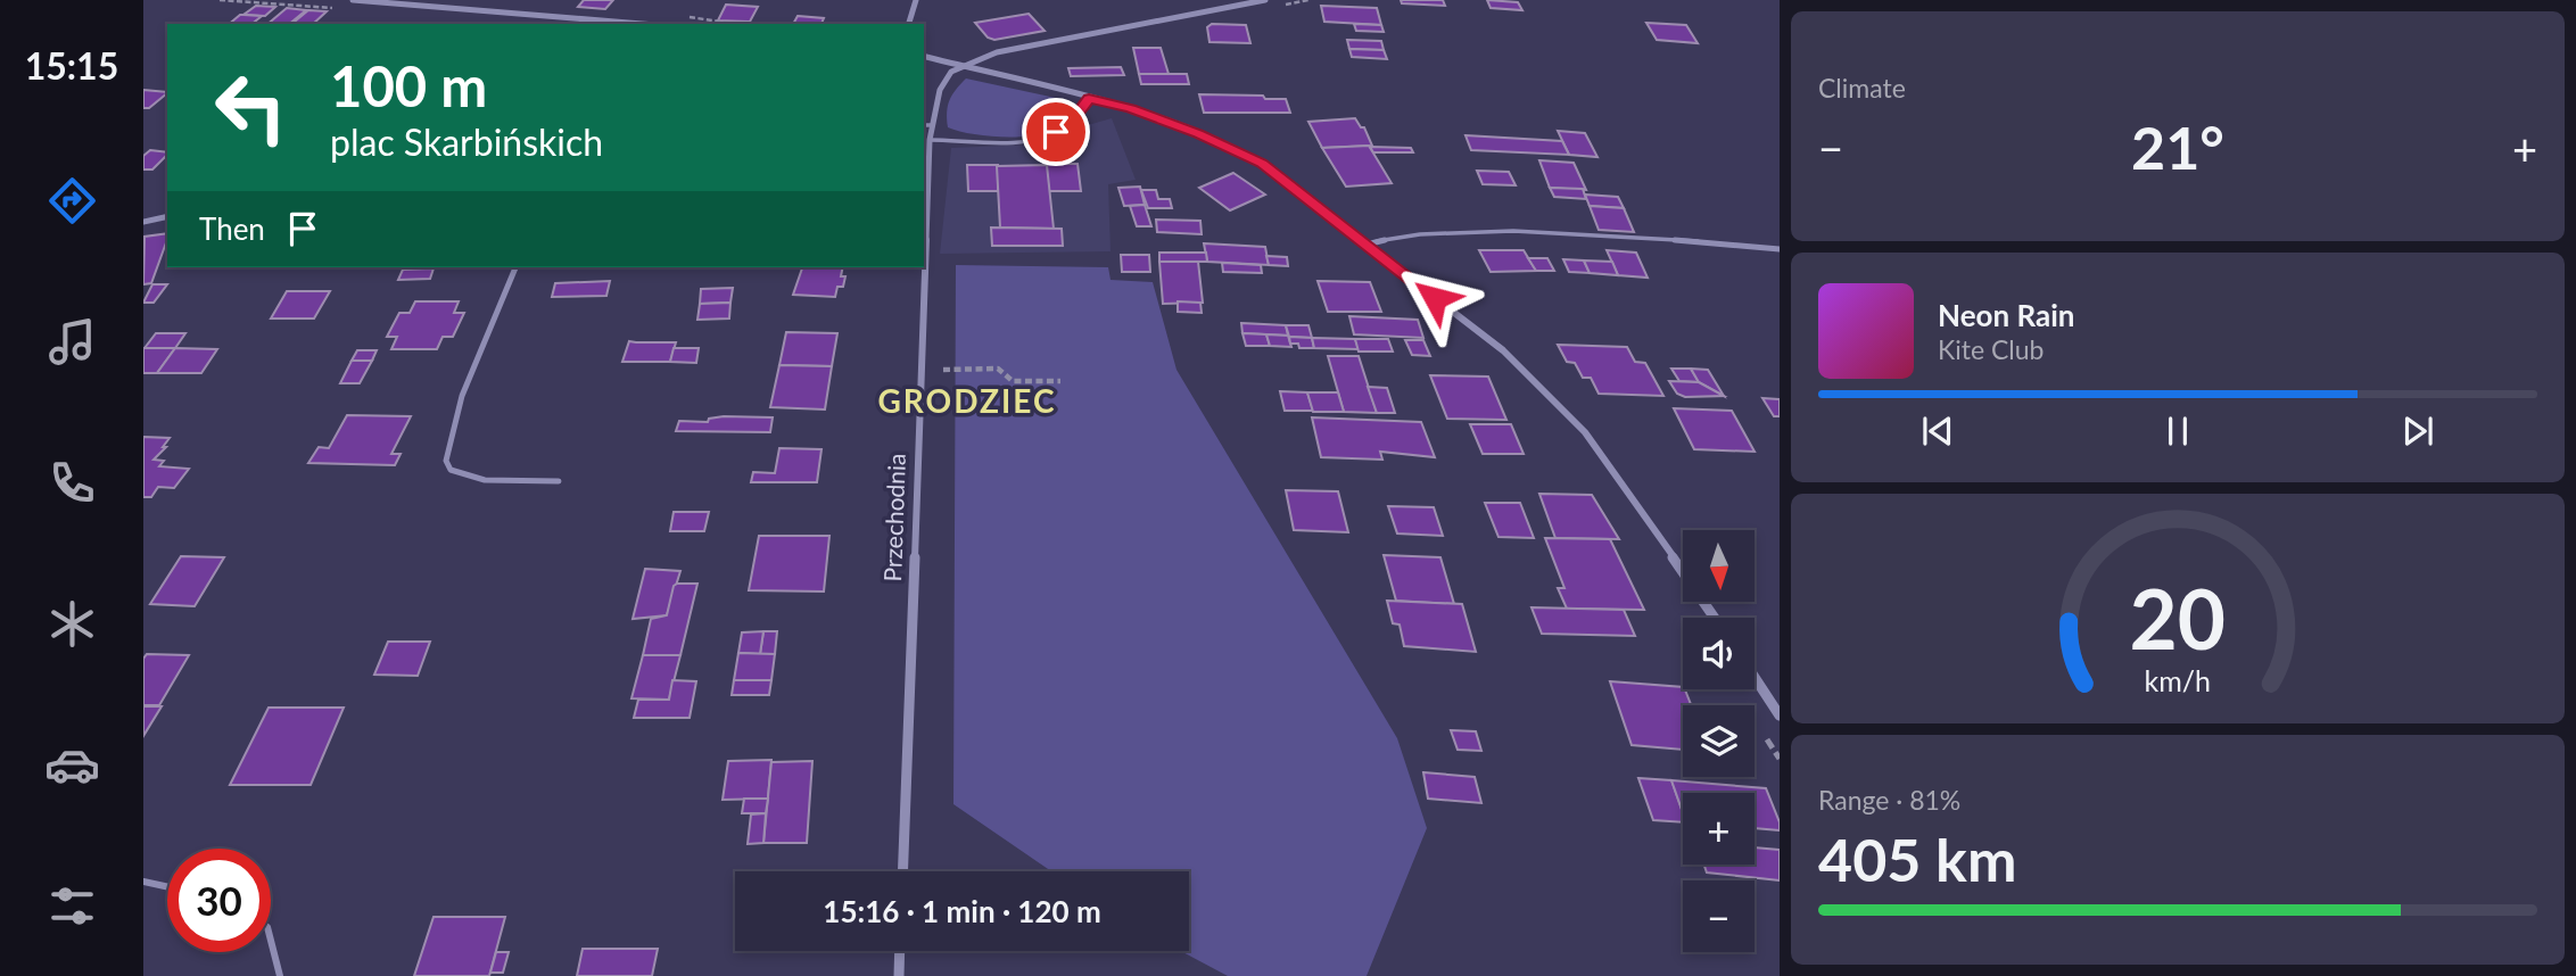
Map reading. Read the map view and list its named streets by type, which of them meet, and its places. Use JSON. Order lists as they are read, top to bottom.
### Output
{
  "streets": {
    "street": ["Przechodnia"]
  },
  "districts": ["GRODZIEC"],
  "north": "bottom",
  "page": {
    "tabs": "15:15",
    "tile": [
      "Climate",
      ["Range · 81%", "405 km"]
    ],
    "turn": ["100 m", "plac Skarbińskich"],
    "heat": ["−", "21°", "+"],
    "then": "Then",
    "song": ["Neon Rain", "Kite Club"],
    "map_buttons": ["+", "−"],
    "limit": "30",
    "trip": "15:16 · 1 min · 120 m",
    "gauge": ["20", "km/h"]
  }
}
